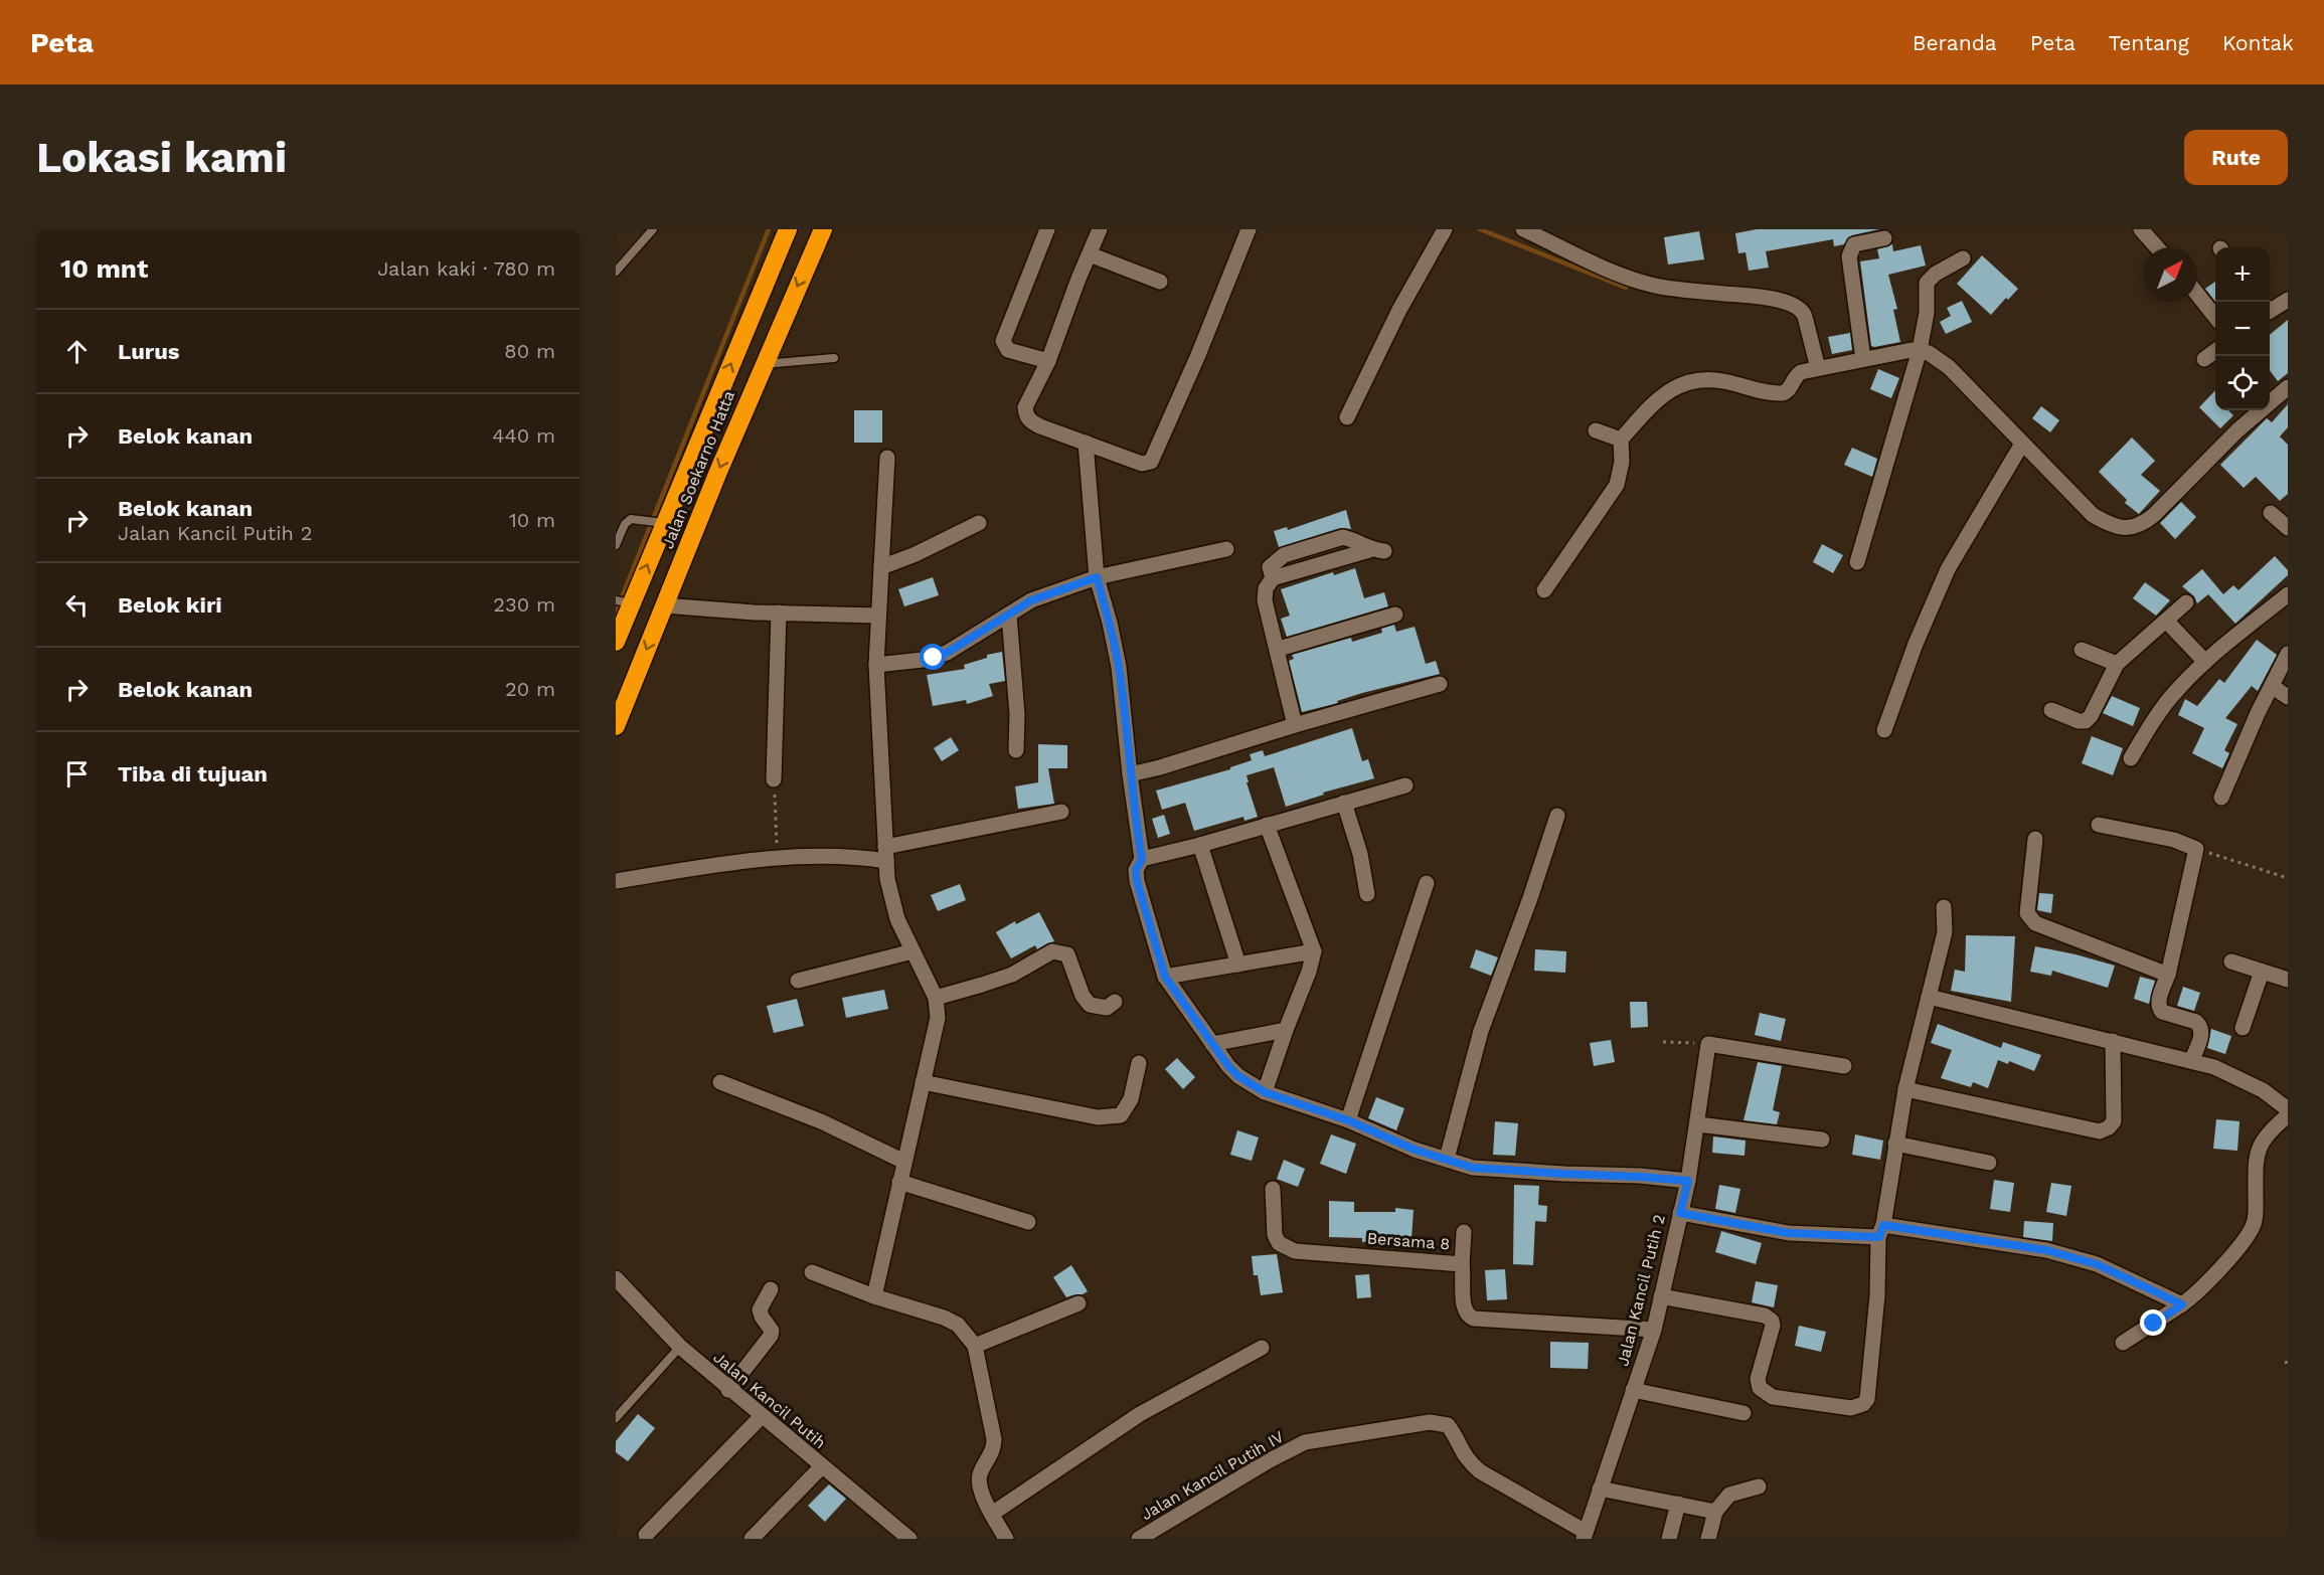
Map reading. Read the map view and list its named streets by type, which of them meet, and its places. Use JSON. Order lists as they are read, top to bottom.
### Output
{
  "streets": {
    "highway": ["Jalan Soekarno Hatta"],
    "street": [
      "Bersama 8",
      "Jalan Kancil Putih 2",
      "Jalan Kancil Putih",
      "Jalan Kancil Putih IV"
    ]
  },
  "crossings": [
    ["Bersama 8", "Jalan Kancil Putih 2"],
    ["Jalan Kancil Putih 2", "Jalan Kancil Putih IV"]
  ],
  "north": "top right",
  "page": {
    "header": "Peta",
    "nav": [
      "Beranda",
      "Peta",
      "Tentang",
      "Kontak"
    ],
    "buttons": "Rute",
    "title": "Lokasi kami",
    "heading": ["10 mnt", "Jalan kaki · 780 m"],
    "map_buttons": ["+", "−"],
    "list": [
      ["Lurus", "80 m"],
      ["Belok kanan", "440 m"],
      ["Belok kanan", "Jalan Kancil Putih 2", "10 m"],
      ["Belok kiri", "230 m"],
      ["Belok kanan", "20 m"],
      "Tiba di tujuan"
    ]
  }
}
